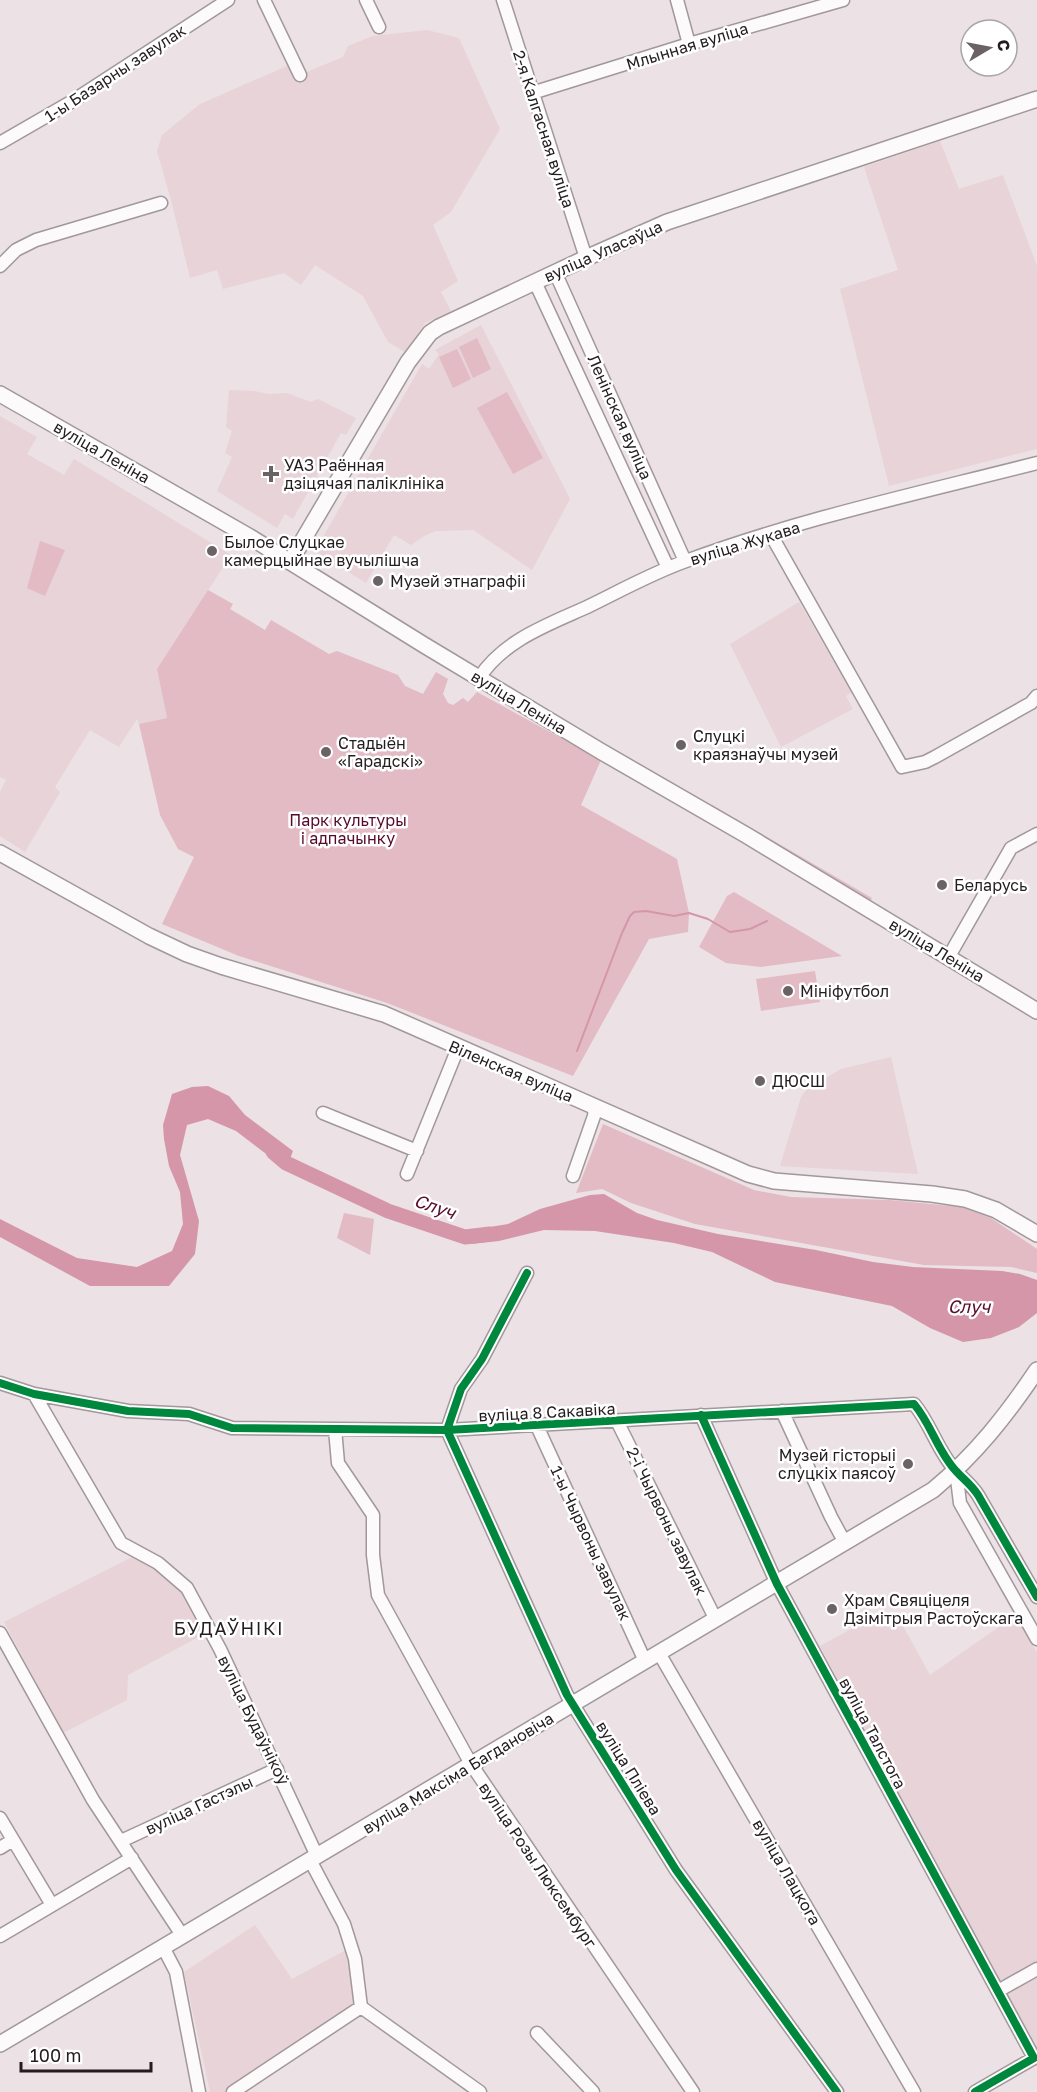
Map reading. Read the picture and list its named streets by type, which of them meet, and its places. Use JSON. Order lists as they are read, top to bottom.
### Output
{
  "streets": {
    "main road": [
      "вуліца Уласаўца",
      "вуліца Леніна",
      "Віленская вуліца",
      "вуліца Максіма Багдановіча"
    ],
    "street": [
      "Млынная вуліца",
      "1-ы Базарны завулак",
      "2-я Калгасная вуліца",
      "Ленінская вуліца",
      "вуліца Жукава",
      "вуліца 8 Сакавіка",
      "2-і Чырвоны завулак",
      "1-ы Чырвоны завулак",
      "вуліца Будаўнікоў",
      "вуліца Талстога",
      "вуліца Пліева",
      "вуліца Гастэлы",
      "вуліца Розы Люксембург",
      "вуліца Лацкога"
    ]
  },
  "crossings": [
    ["Млынная вуліца", "2-я Калгасная вуліца"],
    ["2-я Калгасная вуліца", "вуліца Уласаўца"],
    ["вуліца Уласаўца", "Ленінская вуліца"],
    ["вуліца Уласаўца", "вуліца Леніна"],
    ["Ленінская вуліца", "вуліца Жукава"],
    ["вуліца Леніна", "вуліца Жукава"],
    ["вуліца 8 Сакавіка", "2-і Чырвоны завулак"],
    ["вуліца 8 Сакавіка", "1-ы Чырвоны завулак"],
    ["вуліца 8 Сакавіка", "вуліца Будаўнікоў"],
    ["вуліца 8 Сакавіка", "вуліца Талстога"],
    ["вуліца 8 Сакавіка", "вуліца Пліева"],
    ["вуліца 8 Сакавіка", "вуліца Максіма Багдановіча"],
    ["вуліца 8 Сакавіка", "вуліца Розы Люксембург"],
    ["2-і Чырвоны завулак", "вуліца Максіма Багдановіча"],
    ["1-ы Чырвоны завулак", "вуліца Максіма Багдановіча"],
    ["вуліца Будаўнікоў", "вуліца Максіма Багдановіча"],
    ["вуліца Будаўнікоў", "вуліца Гастэлы"],
    ["вуліца Талстога", "вуліца Максіма Багдановіча"],
    ["вуліца Пліева", "вуліца Максіма Багдановіча"],
    ["вуліца Максіма Багдановіча", "вуліца Розы Люксембург"],
    ["вуліца Максіма Багдановіча", "вуліца Лацкога"]
  ],
  "districts": ["БУДАЎНІКІ"],
  "water": ["Случ"],
  "parks": ["Парк культуры і адпачынку"],
  "places": {
    "health": ["УАЗ Раённая дзіцячая паліклініка"],
    "other": [
      "Былое Слуцкае камерцыйнае вучылішча",
      "Музей этнаграфіі",
      "Слуцкі краязнаўчы музей",
      "Стадыён «Гарадскі»",
      "Беларусь",
      "Мініфутбол",
      "ДЮСШ",
      "Музей гісторыі слуцкіх паясоў",
      "Храм Свяціцеля Дзімітрыя Растоўскага"
    ]
  },
  "scale_bar": "100 m",
  "north": "right"
}
